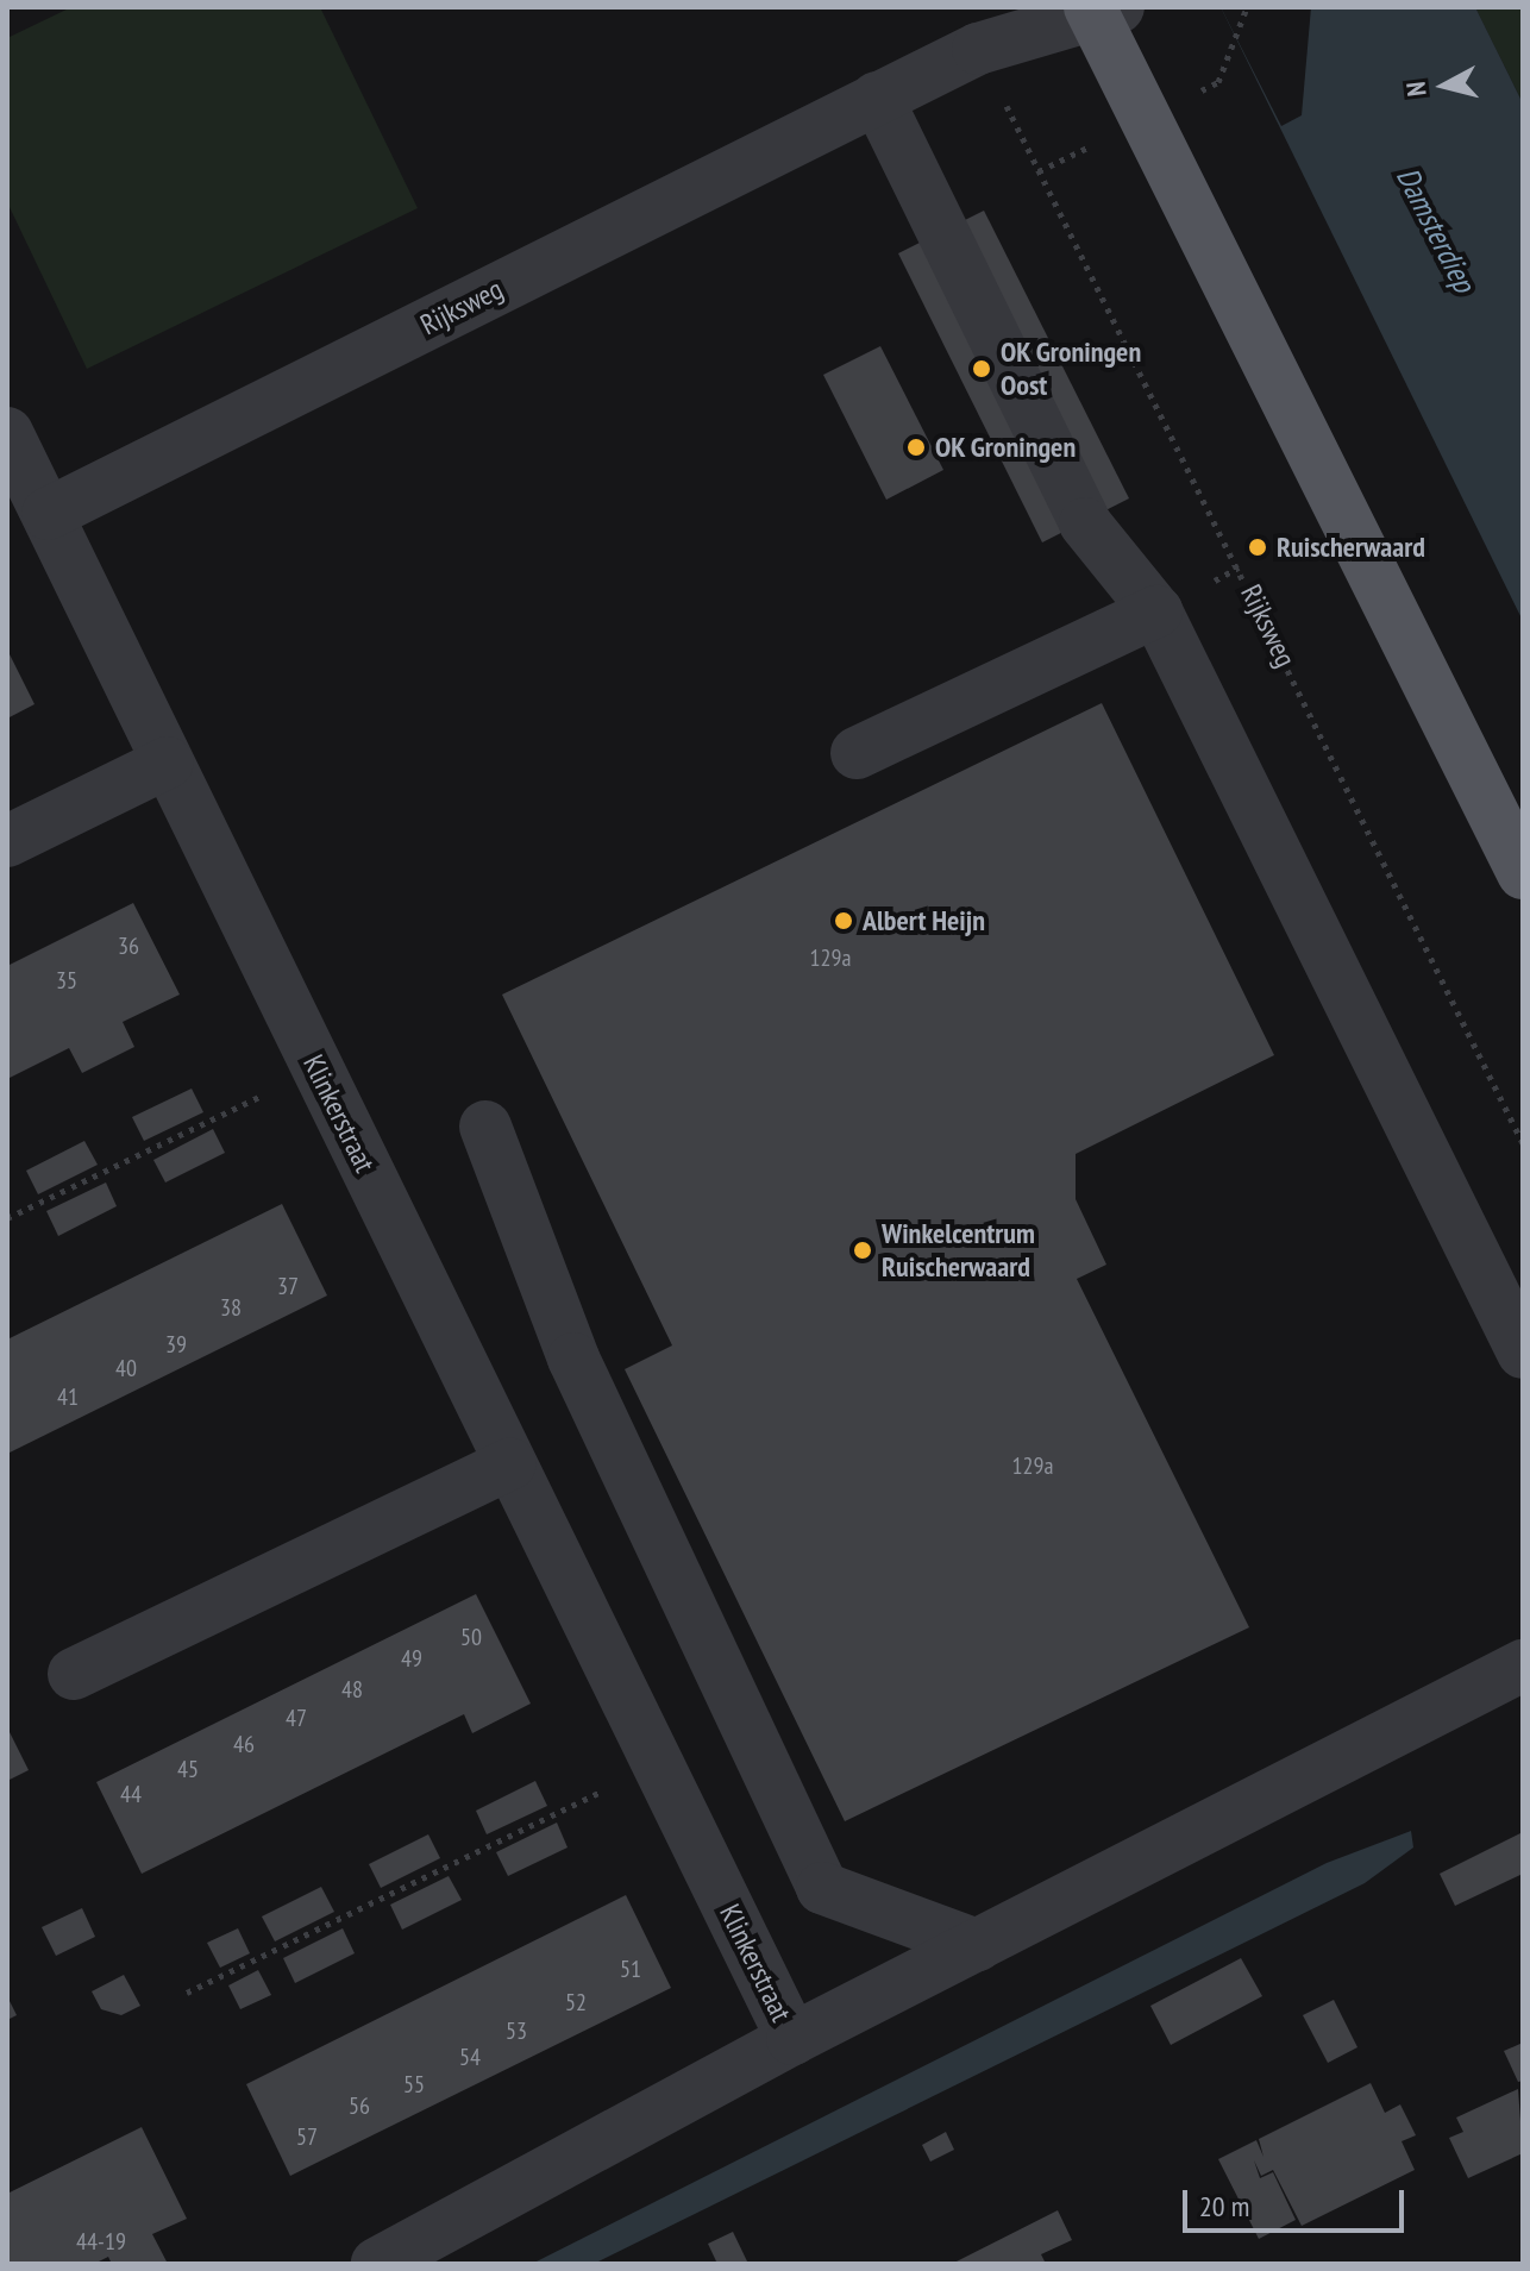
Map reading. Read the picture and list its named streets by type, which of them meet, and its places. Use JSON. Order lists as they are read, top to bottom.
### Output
{
  "streets": {
    "street": ["Rijksweg", "Klinkerstraat"]
  },
  "crossings": [
    ["Rijksweg", "Klinkerstraat"]
  ],
  "water": ["Damsterdiep"],
  "places": [
    "OK Groningen Oost",
    "OK Groningen",
    "Ruischerwaard",
    "Albert Heijn",
    "Winkelcentrum Ruischerwaard"
  ],
  "house_numbers": [
    "36",
    "129a",
    "35",
    "37",
    "38",
    "39",
    "40",
    "41",
    "129a",
    "50",
    "49",
    "48",
    "47",
    "46",
    "45",
    "44",
    "51",
    "52",
    "53",
    "54",
    "55",
    "56",
    "57",
    "44-19"
  ],
  "scale_bar": "20 m",
  "north": "left"
}
